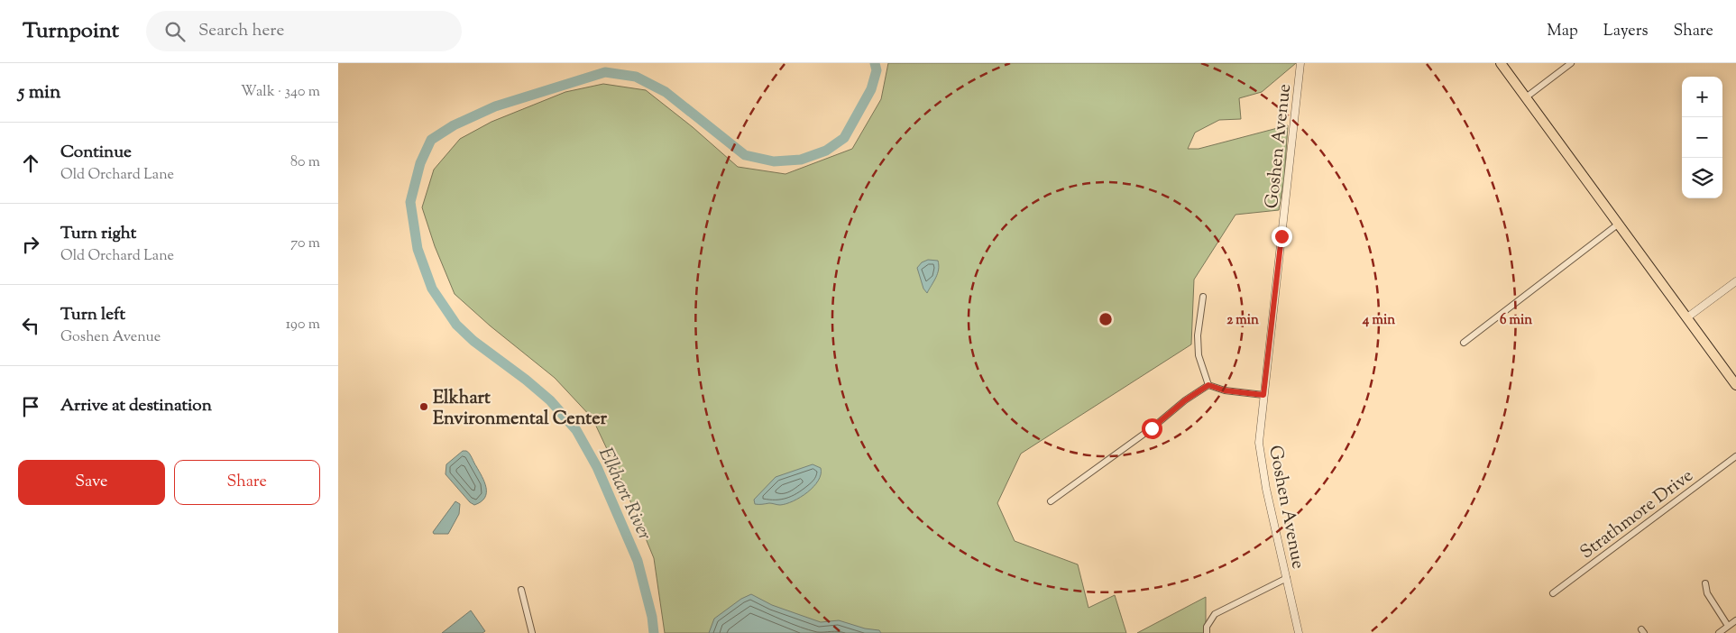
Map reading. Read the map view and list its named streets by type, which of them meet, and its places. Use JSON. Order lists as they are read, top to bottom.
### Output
{
  "streets": {
    "street": ["Goshen Avenue", "Strathmore Drive"]
  },
  "water": ["Elkhart River"],
  "places": ["Elkhart Environmental Center"],
  "page": {
    "header": "Turnpoint",
    "search": "Search here",
    "nav": ["Map", "Layers", "Share"],
    "heading": ["5 min", "Walk · 340 m"],
    "map_buttons": ["+", "−"],
    "list": [
      ["Continue", "Old Orchard Lane", "80 m"],
      ["Turn right", "Old Orchard Lane", "70 m"],
      ["Turn left", "Goshen Avenue", "190 m"],
      "Arrive at destination"
    ],
    "buttons": ["Save", "Share"]
  },
  "rings": ["2 min", "4 min", "6 min"]
}
